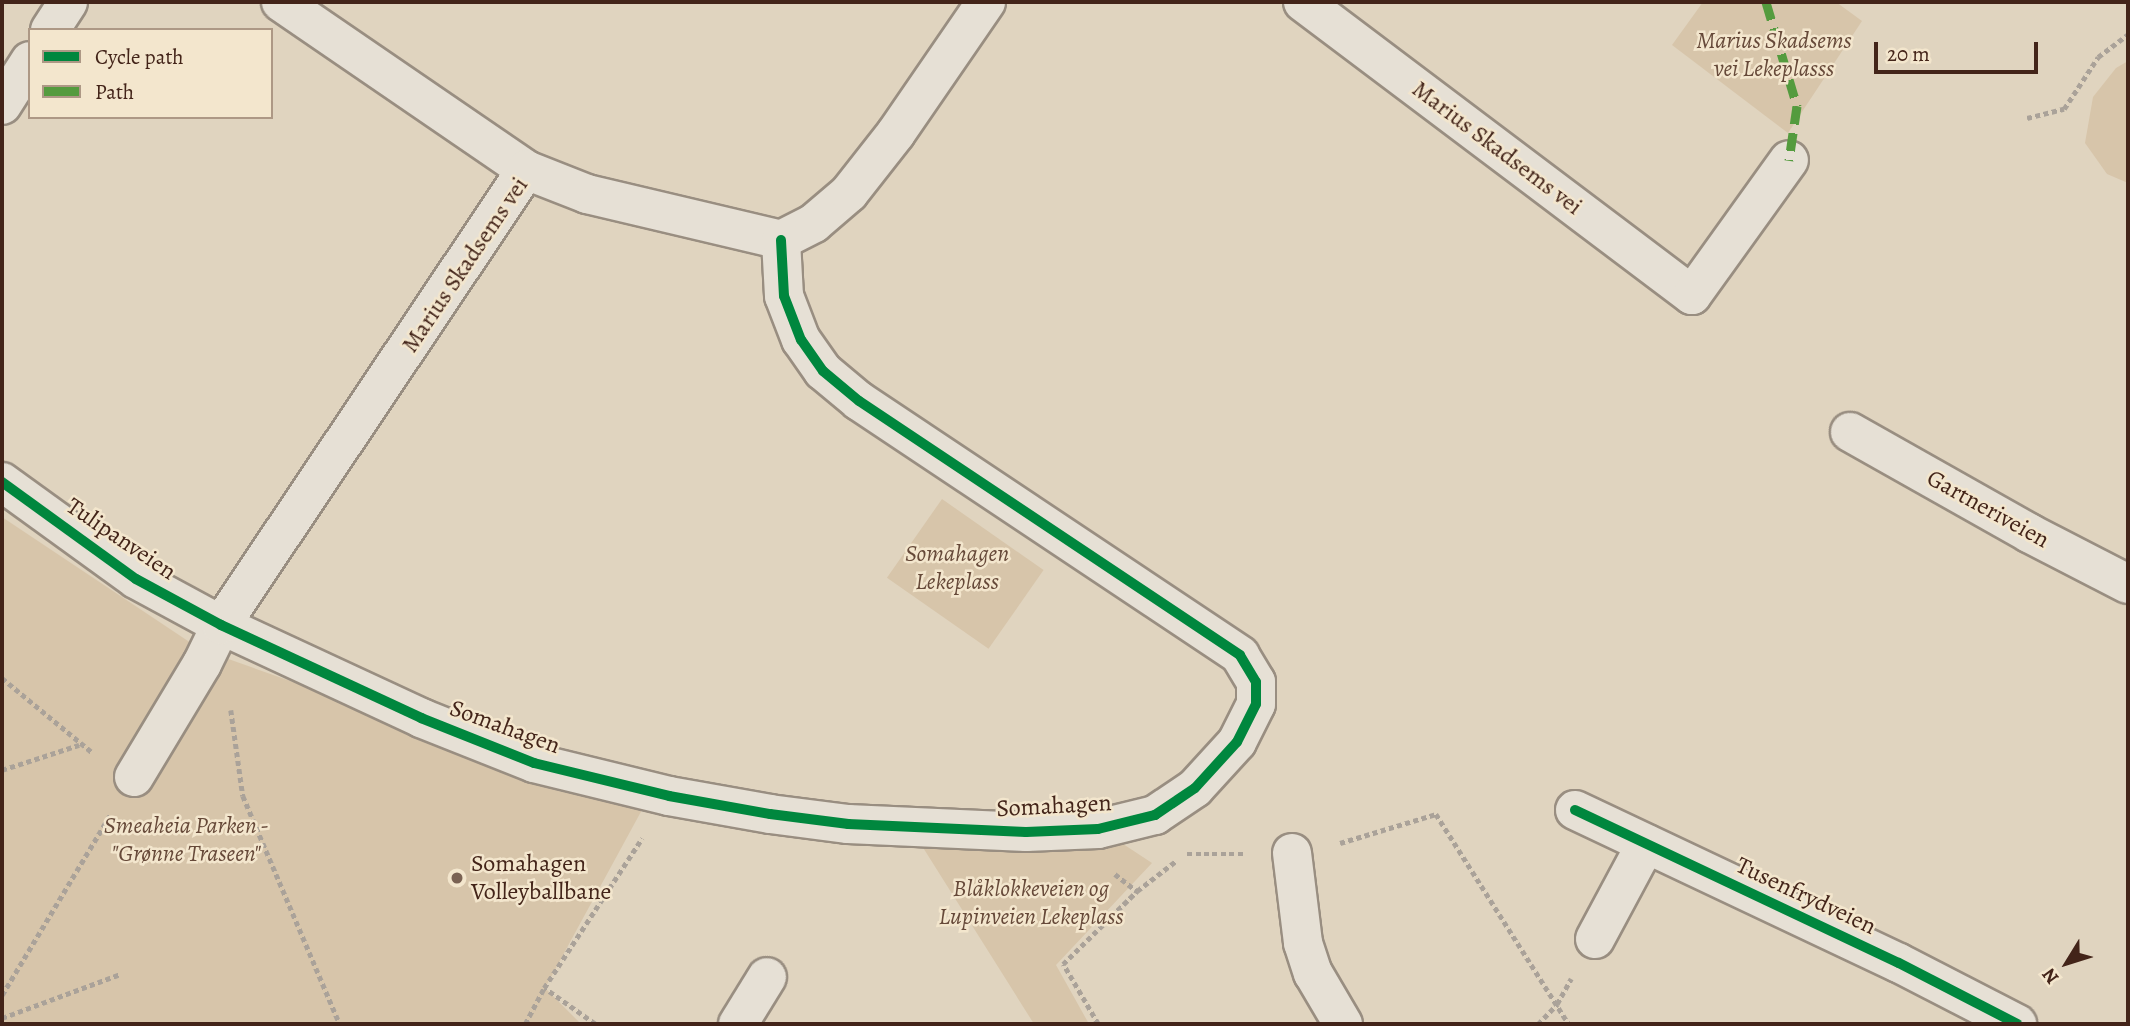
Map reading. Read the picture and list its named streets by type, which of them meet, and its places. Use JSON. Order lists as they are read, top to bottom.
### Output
{
  "streets": {
    "street": [
      "Marius Skadsems vei",
      "Gartneriveien",
      "Tulipanveien",
      "Somahagen",
      "Tusenfrydveien"
    ]
  },
  "crossings": [
    ["Marius Skadsems vei", "Tulipanveien"],
    ["Marius Skadsems vei", "Somahagen"],
    ["Tulipanveien", "Somahagen"]
  ],
  "parks": [
    "Marius Skadsems vei Lekeplasss",
    "Somahagen Lekeplass",
    "Smeaheia Parken - \"Grønne Traseen\"",
    "Blåklokkeveien og Lupinveien Lekeplass"
  ],
  "places": ["Somahagen Volleyballbane"],
  "legend": ["Cycle path", "Path"],
  "scale_bar": "20 m",
  "north": "bottom left"
}
